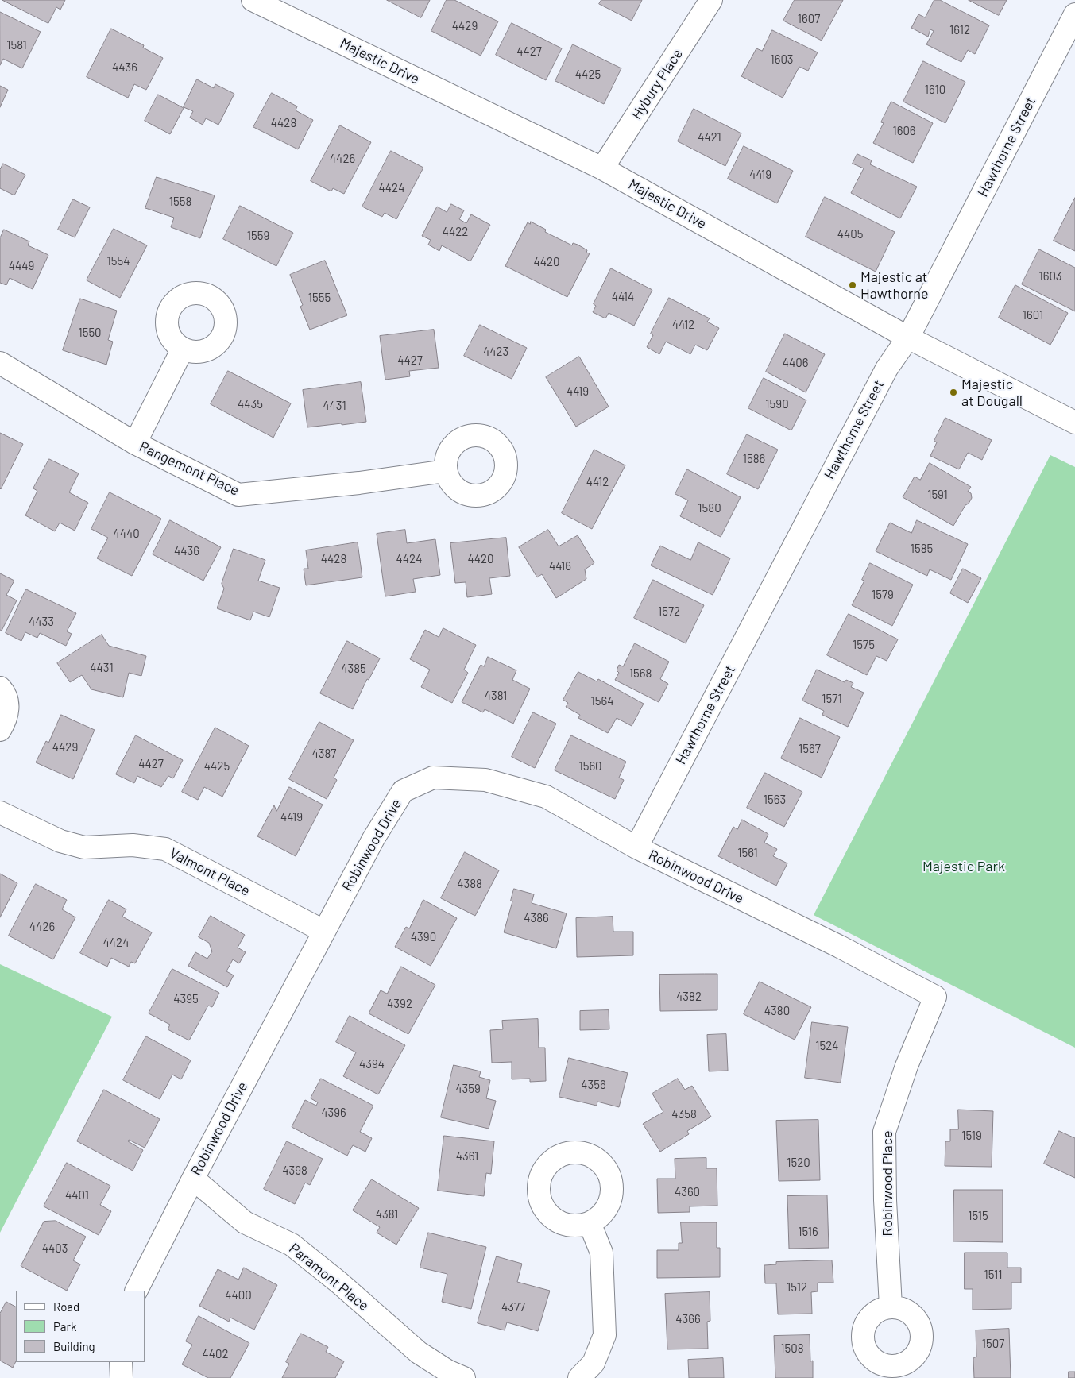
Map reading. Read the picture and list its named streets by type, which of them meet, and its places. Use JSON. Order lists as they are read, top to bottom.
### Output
{
  "streets": {
    "street": [
      "Majestic Drive",
      "Hybury Place",
      "Hawthorne Street",
      "Rangemont Place",
      "Robinwood Drive",
      "Valmont Place",
      "Robinwood Place",
      "Paramont Place"
    ]
  },
  "crossings": [
    ["Majestic Drive", "Hybury Place"],
    ["Majestic Drive", "Hawthorne Street"],
    ["Hawthorne Street", "Robinwood Drive"],
    ["Robinwood Drive", "Valmont Place"],
    ["Robinwood Drive", "Robinwood Place"],
    ["Robinwood Drive", "Paramont Place"]
  ],
  "parks": ["Majestic Park"],
  "places": ["Majestic at Hawthorne", "Majestic at Dougall"],
  "house_numbers": [
    "1607",
    "4429",
    "1612",
    "1581",
    "4427",
    "1603",
    "4436",
    "4425",
    "1610",
    "4428",
    "1606",
    "4421",
    "4426",
    "4419",
    "4424",
    "1558",
    "4422",
    "4405",
    "1559",
    "1554",
    "4420",
    "4449",
    "1603",
    "4414",
    "1555",
    "1601",
    "4412",
    "1550",
    "4423",
    "4427",
    "4406",
    "4419",
    "4435",
    "1590",
    "4431",
    "1586",
    "4412",
    "1591",
    "1580",
    "4440",
    "1585",
    "4436",
    "4428",
    "4424",
    "4420",
    "4416",
    "1579",
    "1572",
    "4433",
    "1575",
    "4431",
    "4385",
    "1568",
    "4381",
    "1571",
    "1564",
    "4429",
    "1567",
    "4387",
    "4427",
    "4425",
    "1560",
    "1563",
    "4419",
    "1561",
    "4388",
    "4386",
    "4426",
    "4390",
    "4424",
    "4382",
    "4395",
    "4392",
    "4380",
    "1524",
    "4394",
    "4356",
    "4359",
    "4396",
    "4358",
    "1519",
    "4361",
    "1520",
    "4398",
    "4360",
    "4401",
    "4381",
    "1515",
    "1516",
    "4403",
    "1511",
    "1512",
    "4400",
    "4377",
    "4366",
    "1507",
    "1508",
    "4402"
  ],
  "legend": ["Road", "Park", "Building"]
}
